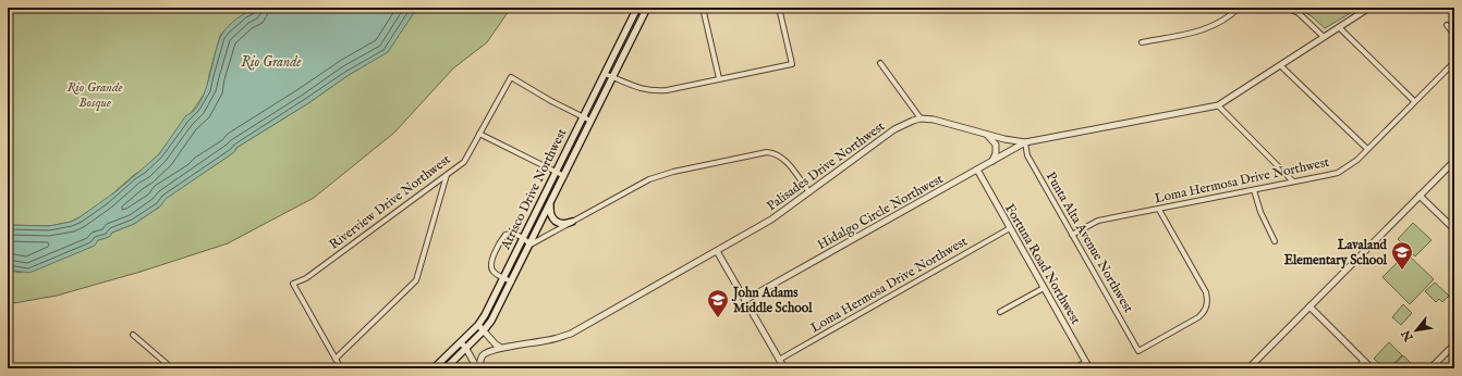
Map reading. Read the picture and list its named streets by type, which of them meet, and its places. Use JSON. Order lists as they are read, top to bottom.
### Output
{
  "streets": {
    "main road": ["Atrisco Drive Northwest"],
    "street": [
      "Palisades Drive Northwest",
      "Loma Hermosa Drive Northwest",
      "Riverview Drive Northwest",
      "Hidalgo Circle Northwest",
      "Punta Alta Avenue Northwest",
      "Fortuna Road Northwest"
    ]
  },
  "crossings": [
    ["Palisades Drive Northwest", "Hidalgo Circle Northwest"],
    ["Palisades Drive Northwest", "Punta Alta Avenue Northwest"],
    ["Loma Hermosa Drive Northwest", "Punta Alta Avenue Northwest"],
    ["Loma Hermosa Drive Northwest", "Fortuna Road Northwest"],
    ["Atrisco Drive Northwest", "Riverview Drive Northwest"],
    ["Hidalgo Circle Northwest", "Punta Alta Avenue Northwest"],
    ["Hidalgo Circle Northwest", "Fortuna Road Northwest"]
  ],
  "water": ["Rio Grande"],
  "parks": ["Rio Grande Bosque"],
  "places": {
    "school or university": ["Lavaland Elementary School", "John Adams Middle School"]
  },
  "north": "bottom left"
}
